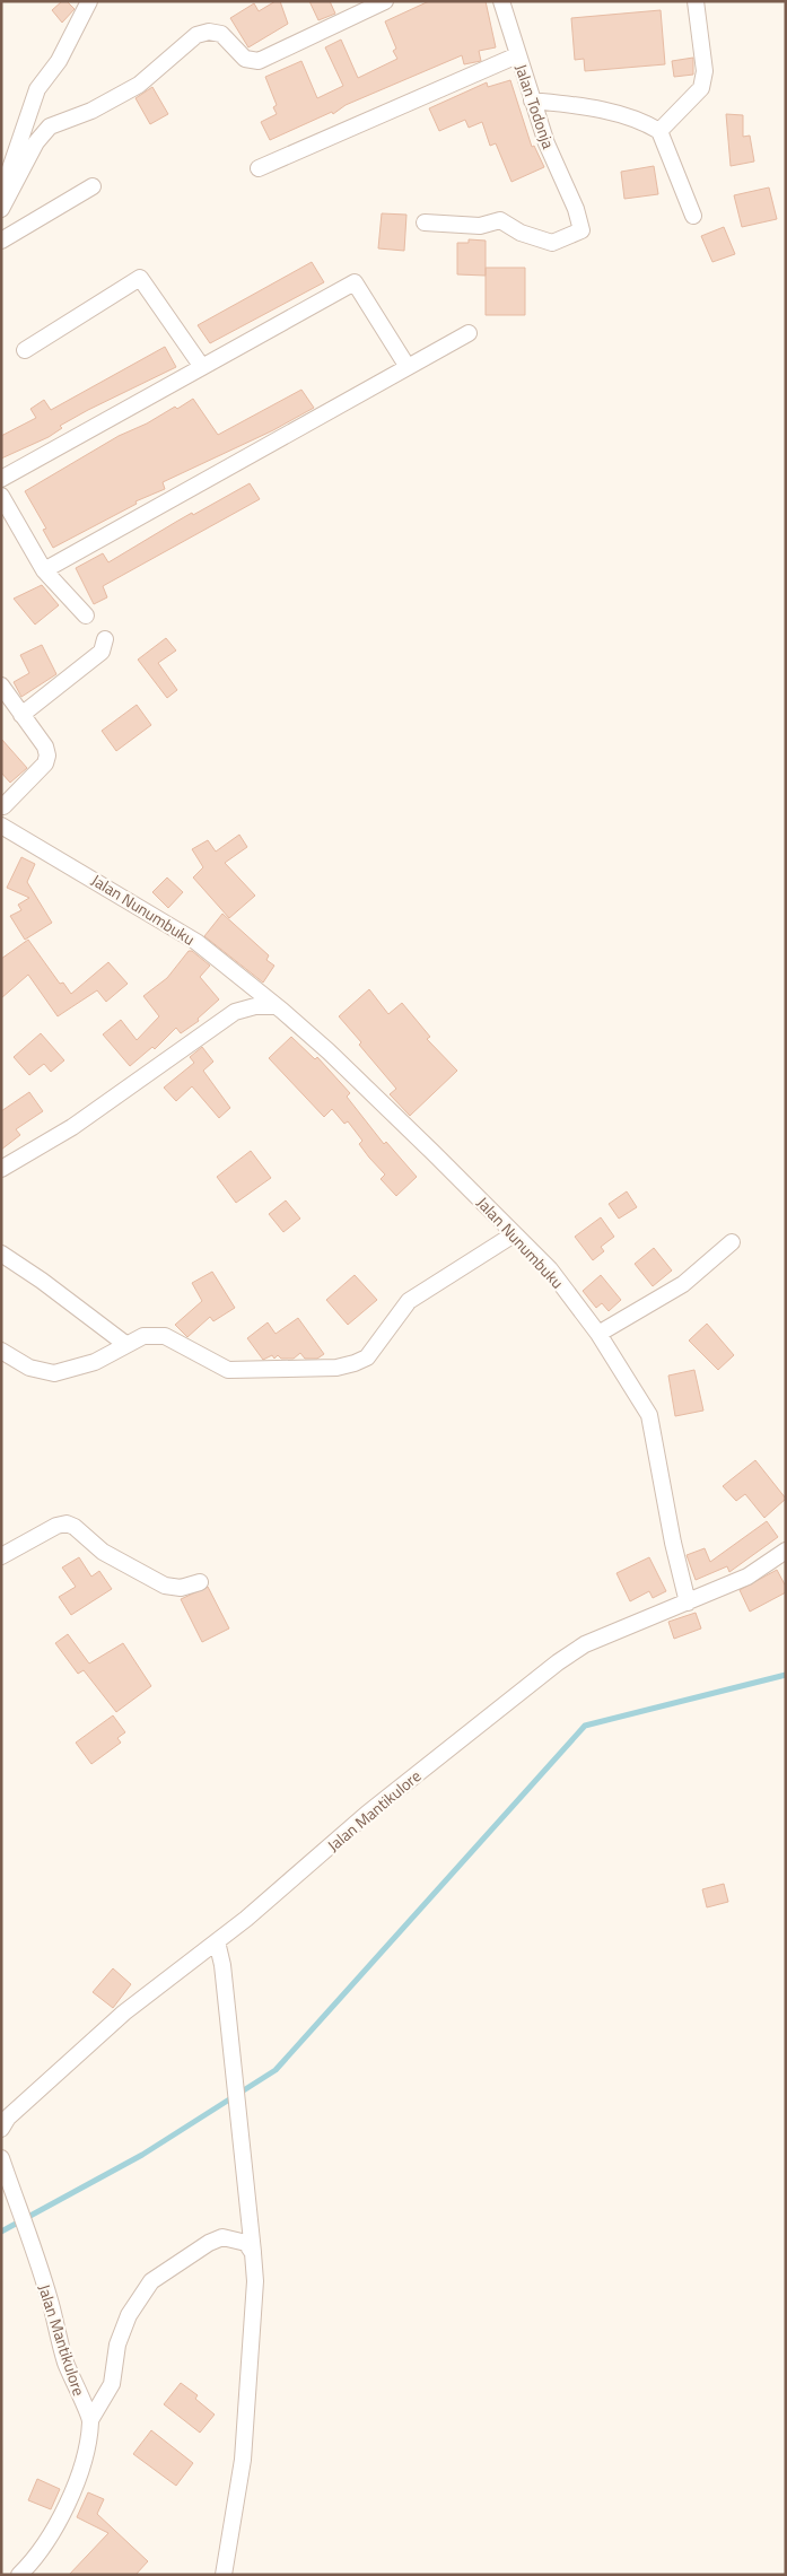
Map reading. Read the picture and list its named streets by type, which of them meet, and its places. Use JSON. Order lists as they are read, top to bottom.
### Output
{
  "streets": {
    "street": ["Jalan Todonja", "Jalan Nunumbuku", "Jalan Mantikulore"]
  },
  "crossings": [
    ["Jalan Nunumbuku", "Jalan Mantikulore"]
  ]
}
